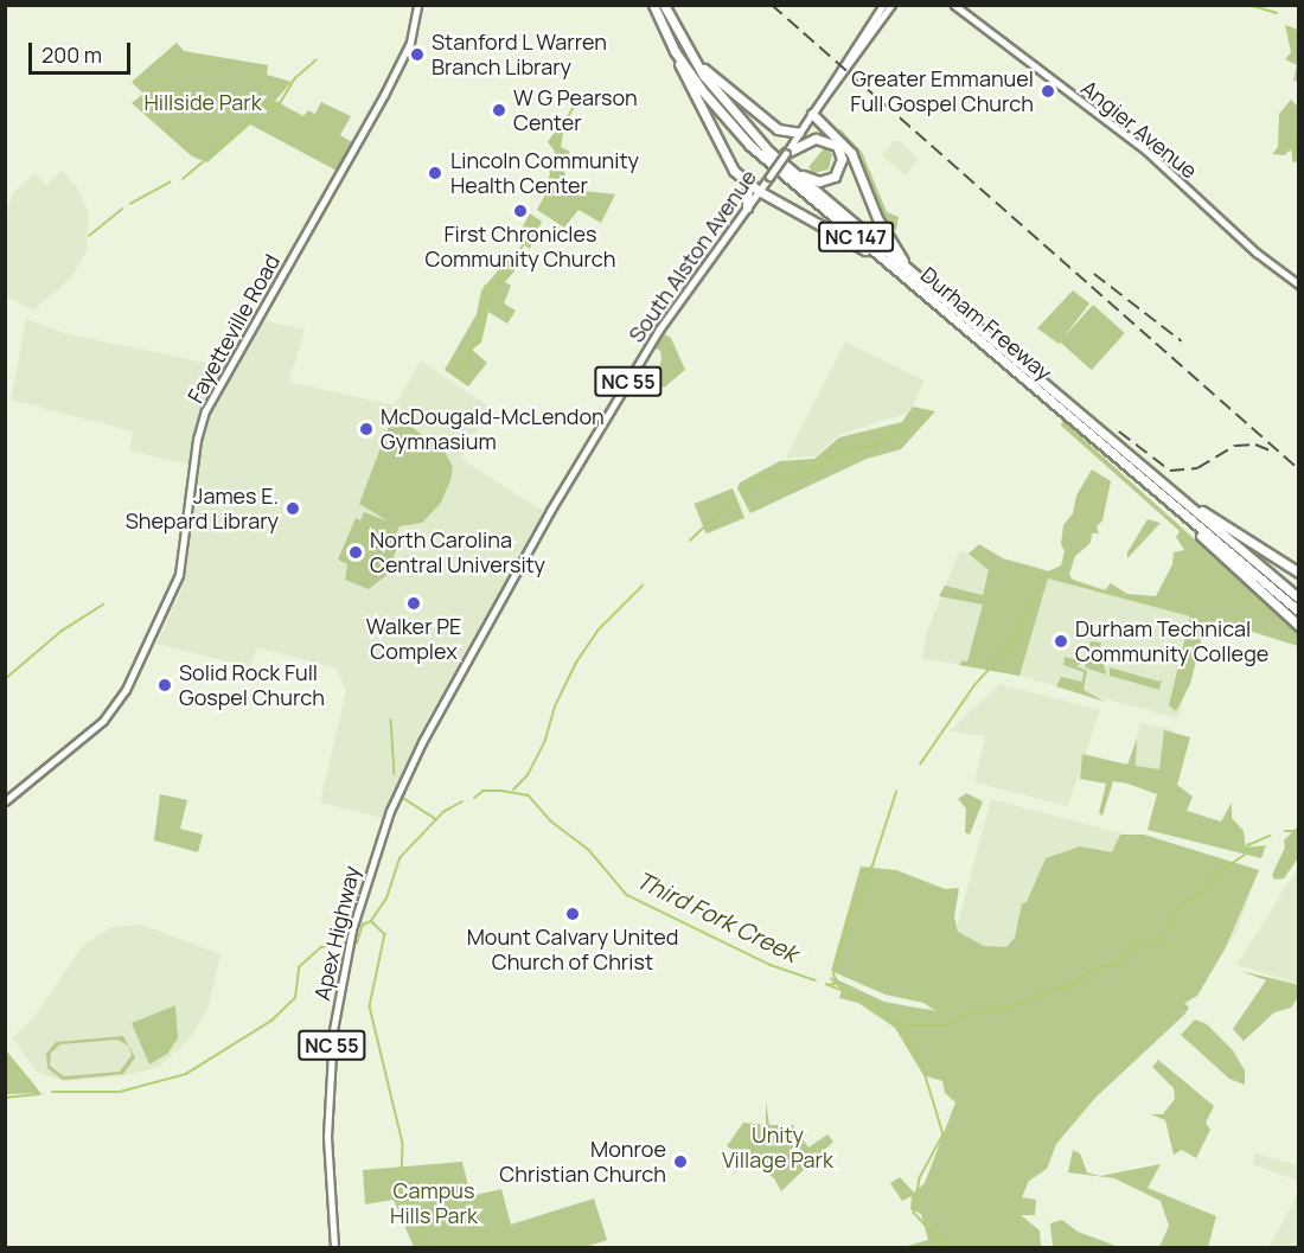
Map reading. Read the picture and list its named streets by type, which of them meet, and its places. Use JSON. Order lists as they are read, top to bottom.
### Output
{
  "streets": {
    "highway": ["NC 147", "Durham Freeway"],
    "main road": [
      "Angier Avenue",
      "South Alston Avenue",
      "Fayetteville Road",
      "NC 55",
      "Apex Highway"
    ]
  },
  "crossings": [
    ["South Alston Avenue", "NC 55"],
    ["South Alston Avenue", "Apex Highway"]
  ],
  "water": ["Third Fork Creek"],
  "parks": ["Hillside Park", "Unity Village Park", "Campus Hills Park"],
  "places": [
    "Stanford L Warren Branch Library",
    "Greater Emmanuel Full Gospel Church",
    "W G Pearson Center",
    "Lincoln Community Health Center",
    "First Chronicles Community Church",
    "McDougald-McLendon Gymnasium",
    "James E. Shepard Library",
    "North Carolina Central University",
    "Walker PE Complex",
    "Durham Technical Community College",
    "Solid Rock Full Gospel Church",
    "Mount Calvary United Church of Christ",
    "Monroe Christian Church"
  ],
  "scale_bar": "200 m"
}
